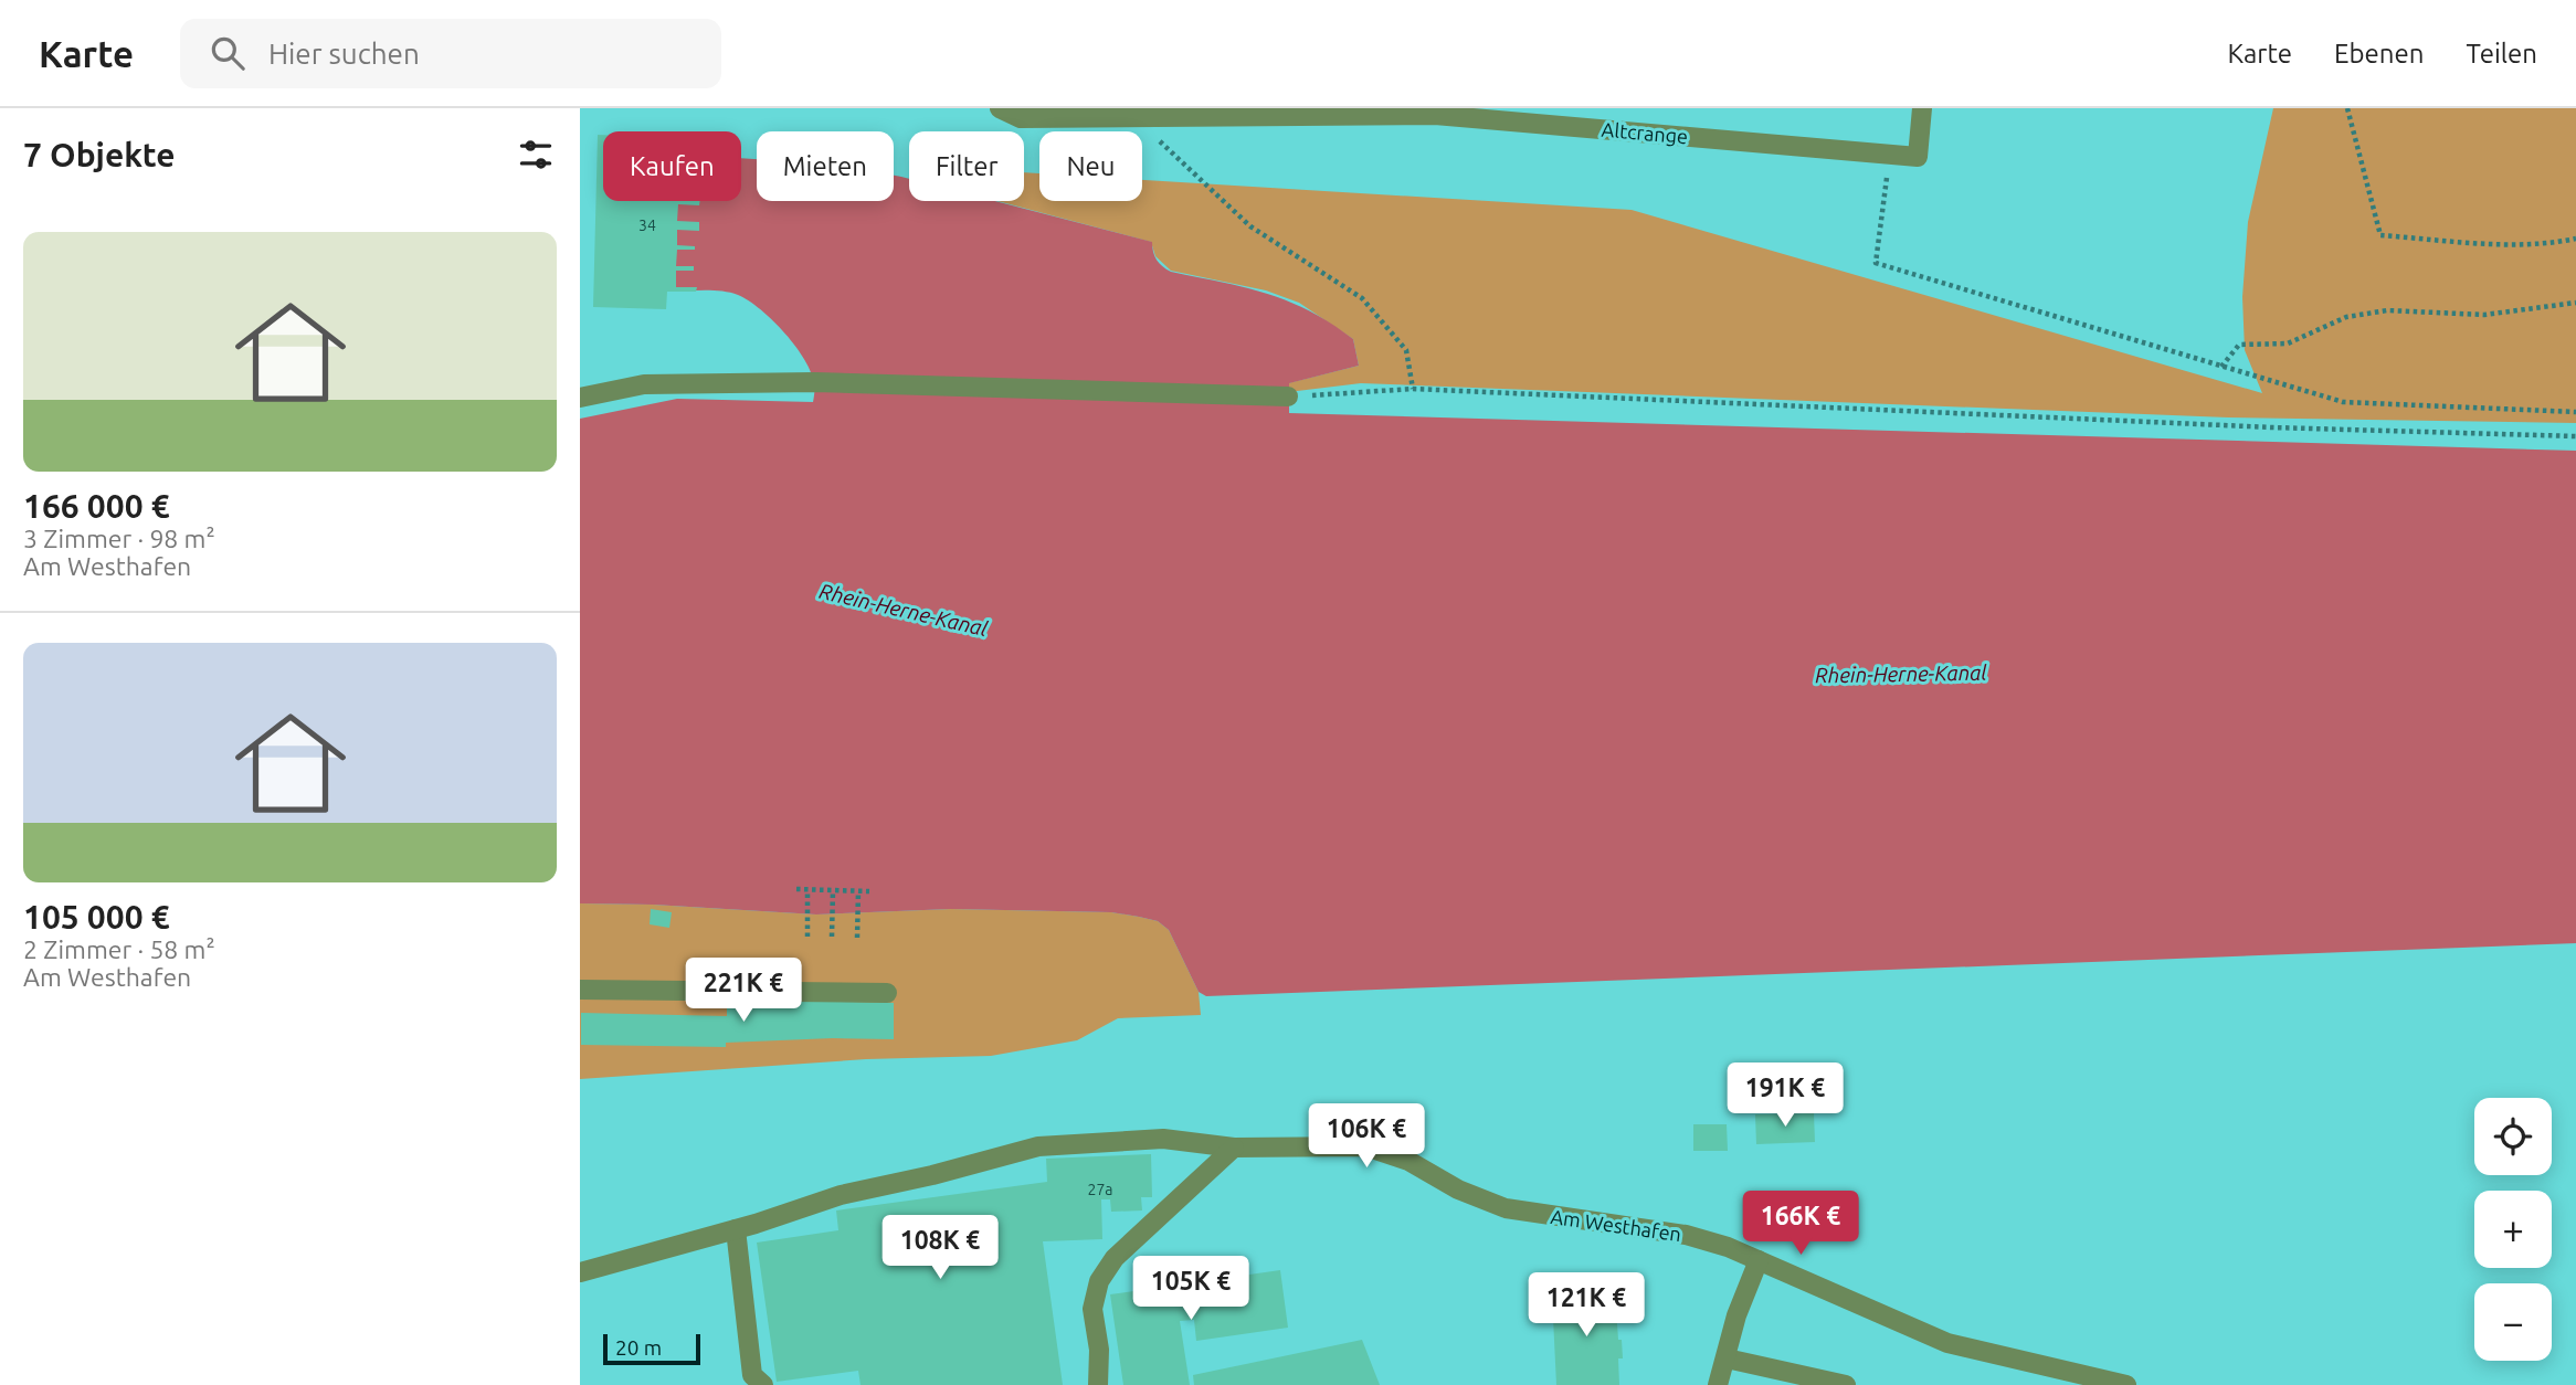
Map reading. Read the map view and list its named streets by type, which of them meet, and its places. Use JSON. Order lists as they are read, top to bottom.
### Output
{
  "streets": {
    "street": ["Altcrange", "Am Westhafen"]
  },
  "water": ["Rhein-Herne-Kanal"],
  "house_numbers": ["34", "27a"],
  "scale_bar": "20 m",
  "page": {
    "header": "Karte",
    "search": "Hier suchen",
    "nav": ["Karte", "Ebenen", "Teilen"],
    "heading": "7 Objekte",
    "chip": [
      "Kaufen",
      "Mieten",
      "Filter",
      "Neu"
    ],
    "list": [
      {
        "name": "166 000 €",
        "note": "3 Zimmer · 98 m² · Am Westhafen"
      },
      {
        "name": "105 000 €",
        "note": "2 Zimmer · 58 m² · Am Westhafen"
      }
    ],
    "price": [
      "221K €",
      "191K €",
      "106K €",
      "166K €",
      "108K €",
      "105K €",
      "121K €"
    ],
    "map_buttons": ["+", "−"],
    "scale": "20 m"
  }
}
